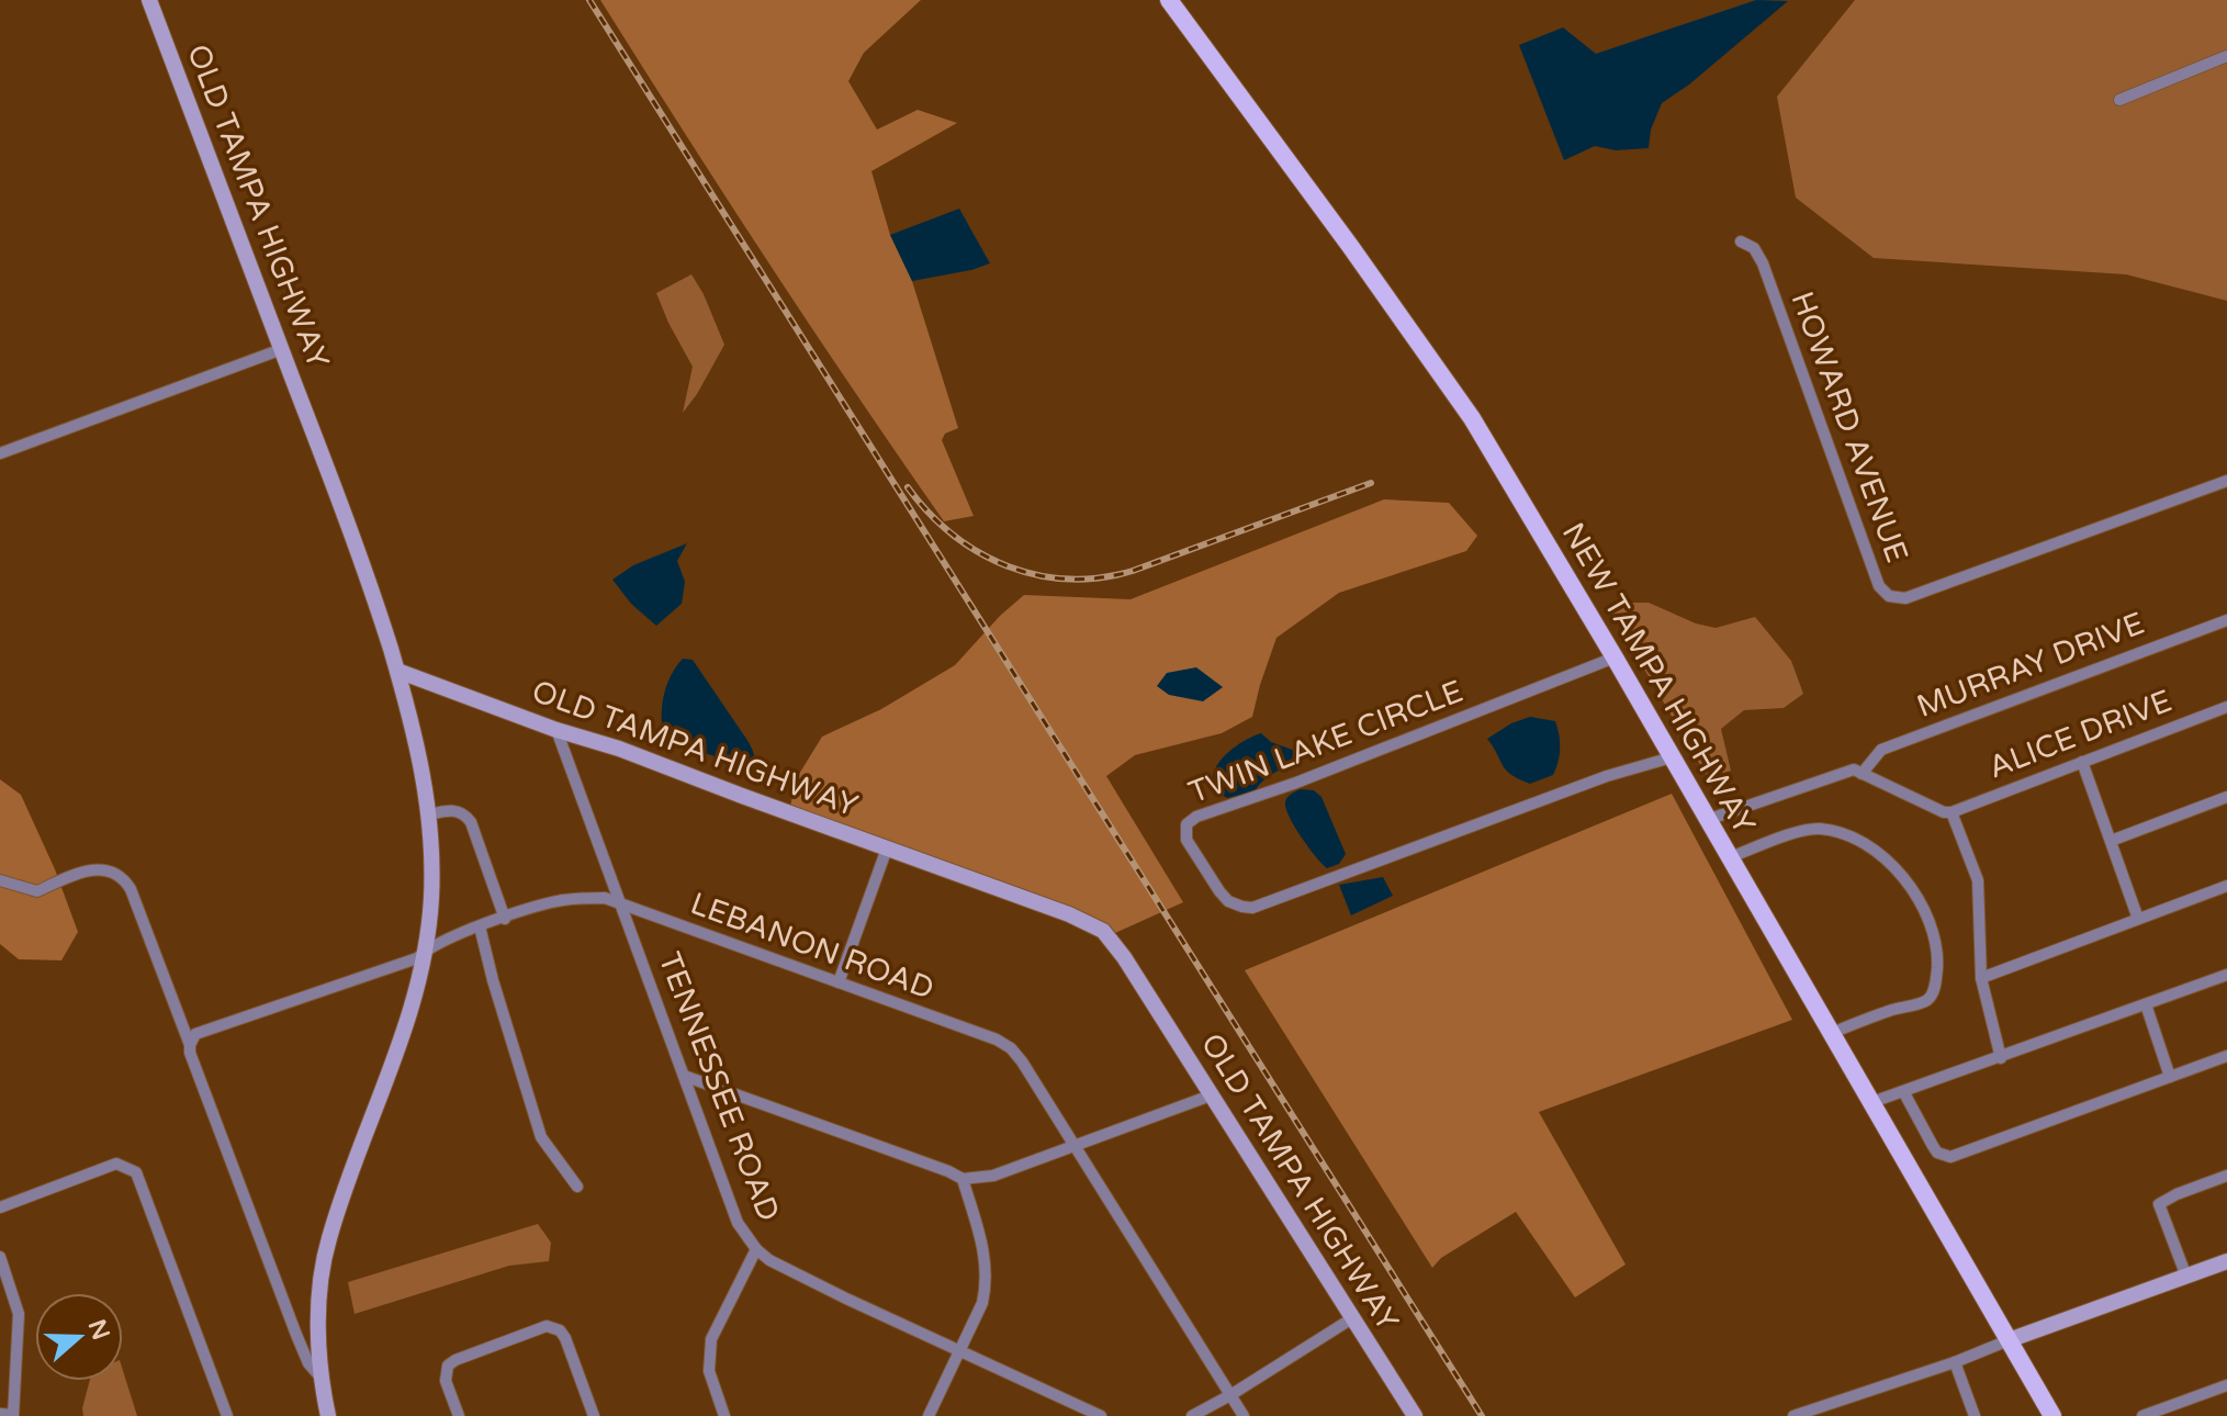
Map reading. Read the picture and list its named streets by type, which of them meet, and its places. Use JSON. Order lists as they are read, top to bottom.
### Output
{
  "streets": {
    "main road": ["OLD TAMPA HIGHWAY", "NEW TAMPA HIGHWAY"],
    "street": [
      "HOWARD AVENUE",
      "MURRAY DRIVE",
      "ALICE DRIVE",
      "TWIN LAKE CIRCLE",
      "LEBANON ROAD",
      "TENNESSEE ROAD"
    ]
  },
  "crossings": [
    ["OLD TAMPA HIGHWAY", "TENNESSEE ROAD"],
    ["NEW TAMPA HIGHWAY", "TWIN LAKE CIRCLE"],
    ["LEBANON ROAD", "TENNESSEE ROAD"]
  ],
  "north": "right"
}
